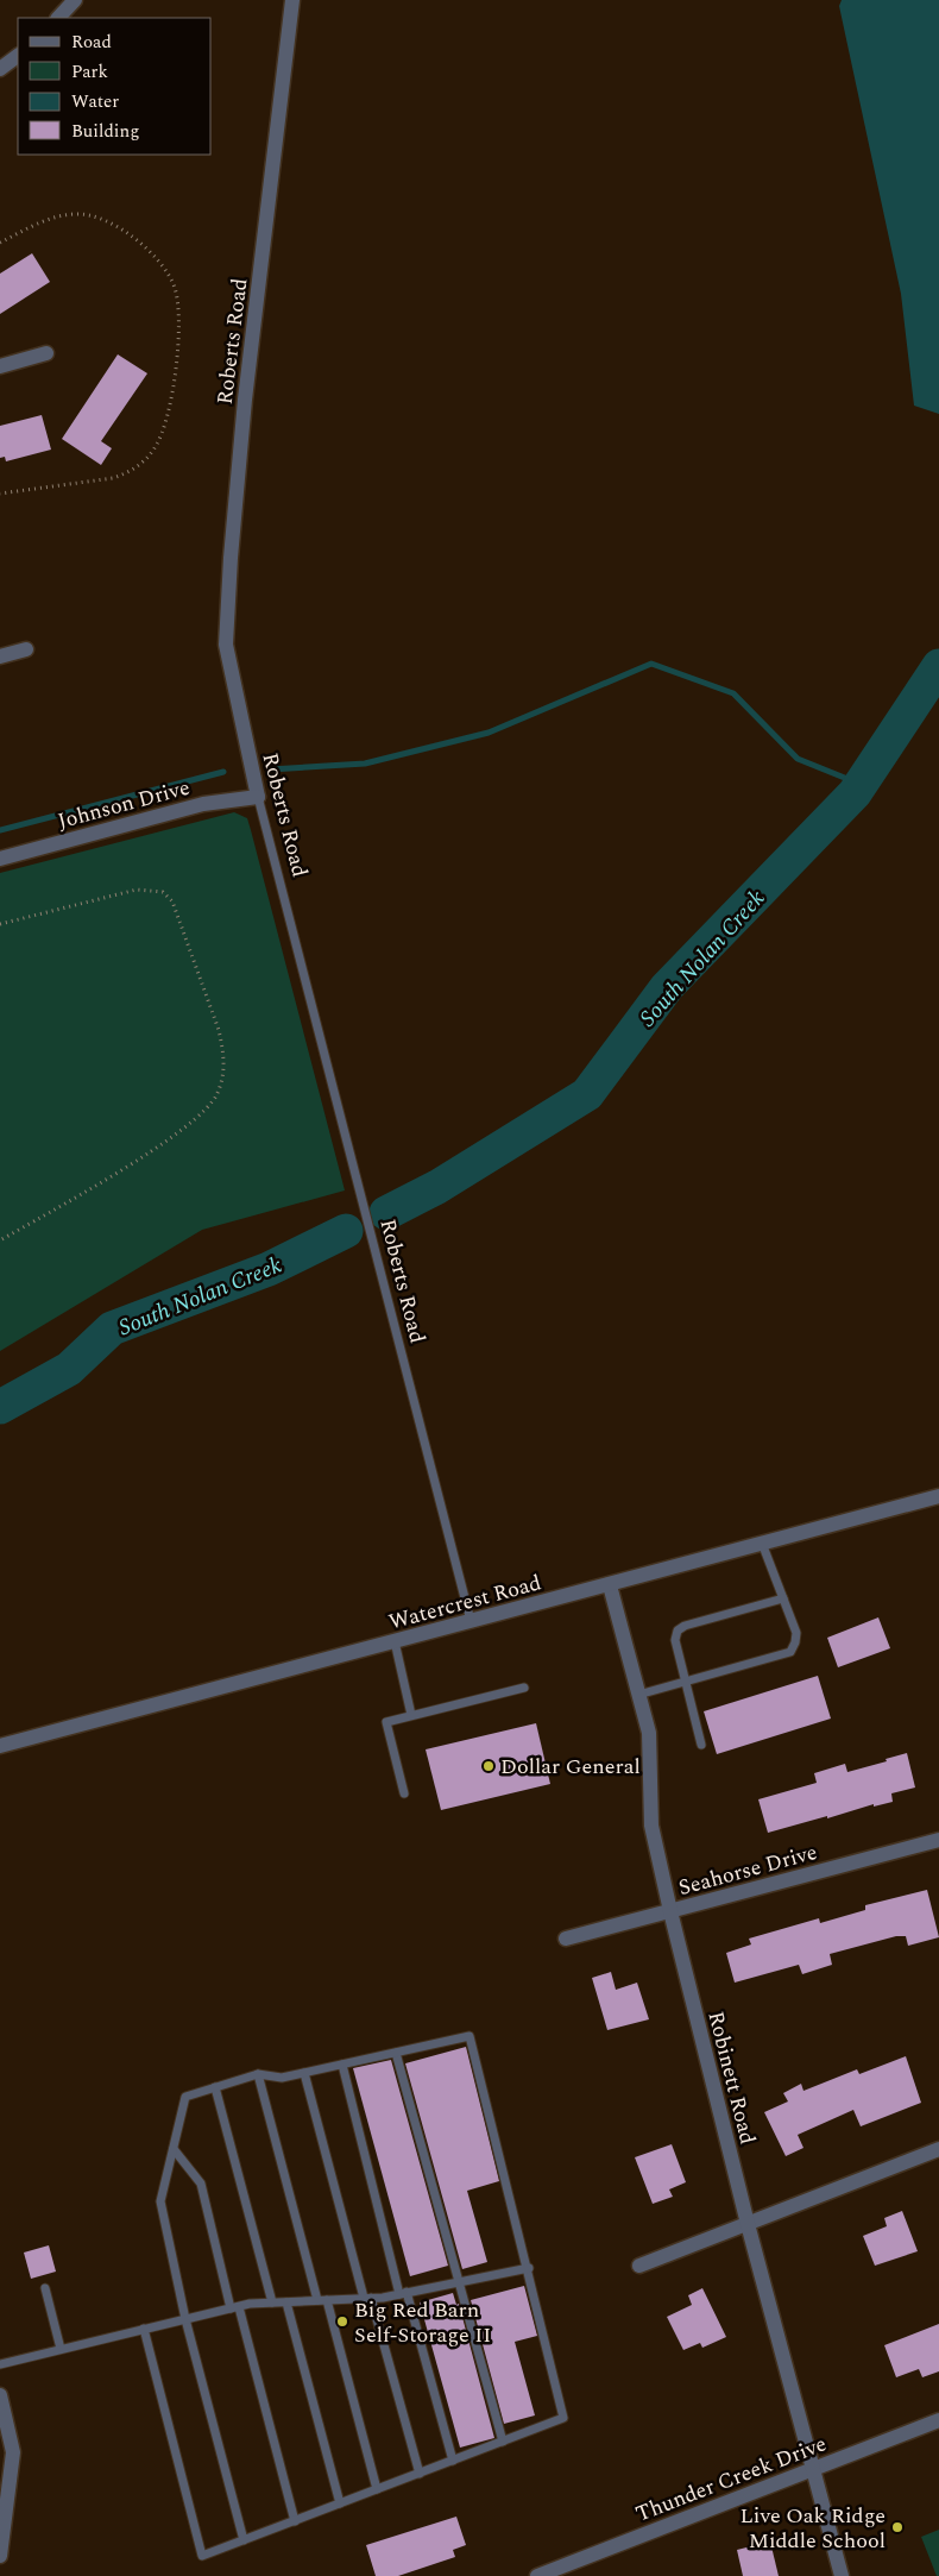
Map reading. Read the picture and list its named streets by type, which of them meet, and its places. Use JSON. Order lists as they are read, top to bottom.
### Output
{
  "streets": {
    "street": [
      "Roberts Road",
      "Johnson Drive",
      "Watercrest Road",
      "Seahorse Drive",
      "Robinett Road",
      "Thunder Creek Drive"
    ]
  },
  "crossings": [
    ["Roberts Road", "Johnson Drive"],
    ["Roberts Road", "Watercrest Road"],
    ["Watercrest Road", "Robinett Road"],
    ["Seahorse Drive", "Robinett Road"],
    ["Robinett Road", "Thunder Creek Drive"]
  ],
  "water": ["South Nolan Creek"],
  "places": ["Dollar General", "Big Red Barn Self-Storage II", "Live Oak Ridge Middle School"],
  "legend": [
    "Road",
    "Park",
    "Water",
    "Building"
  ]
}
